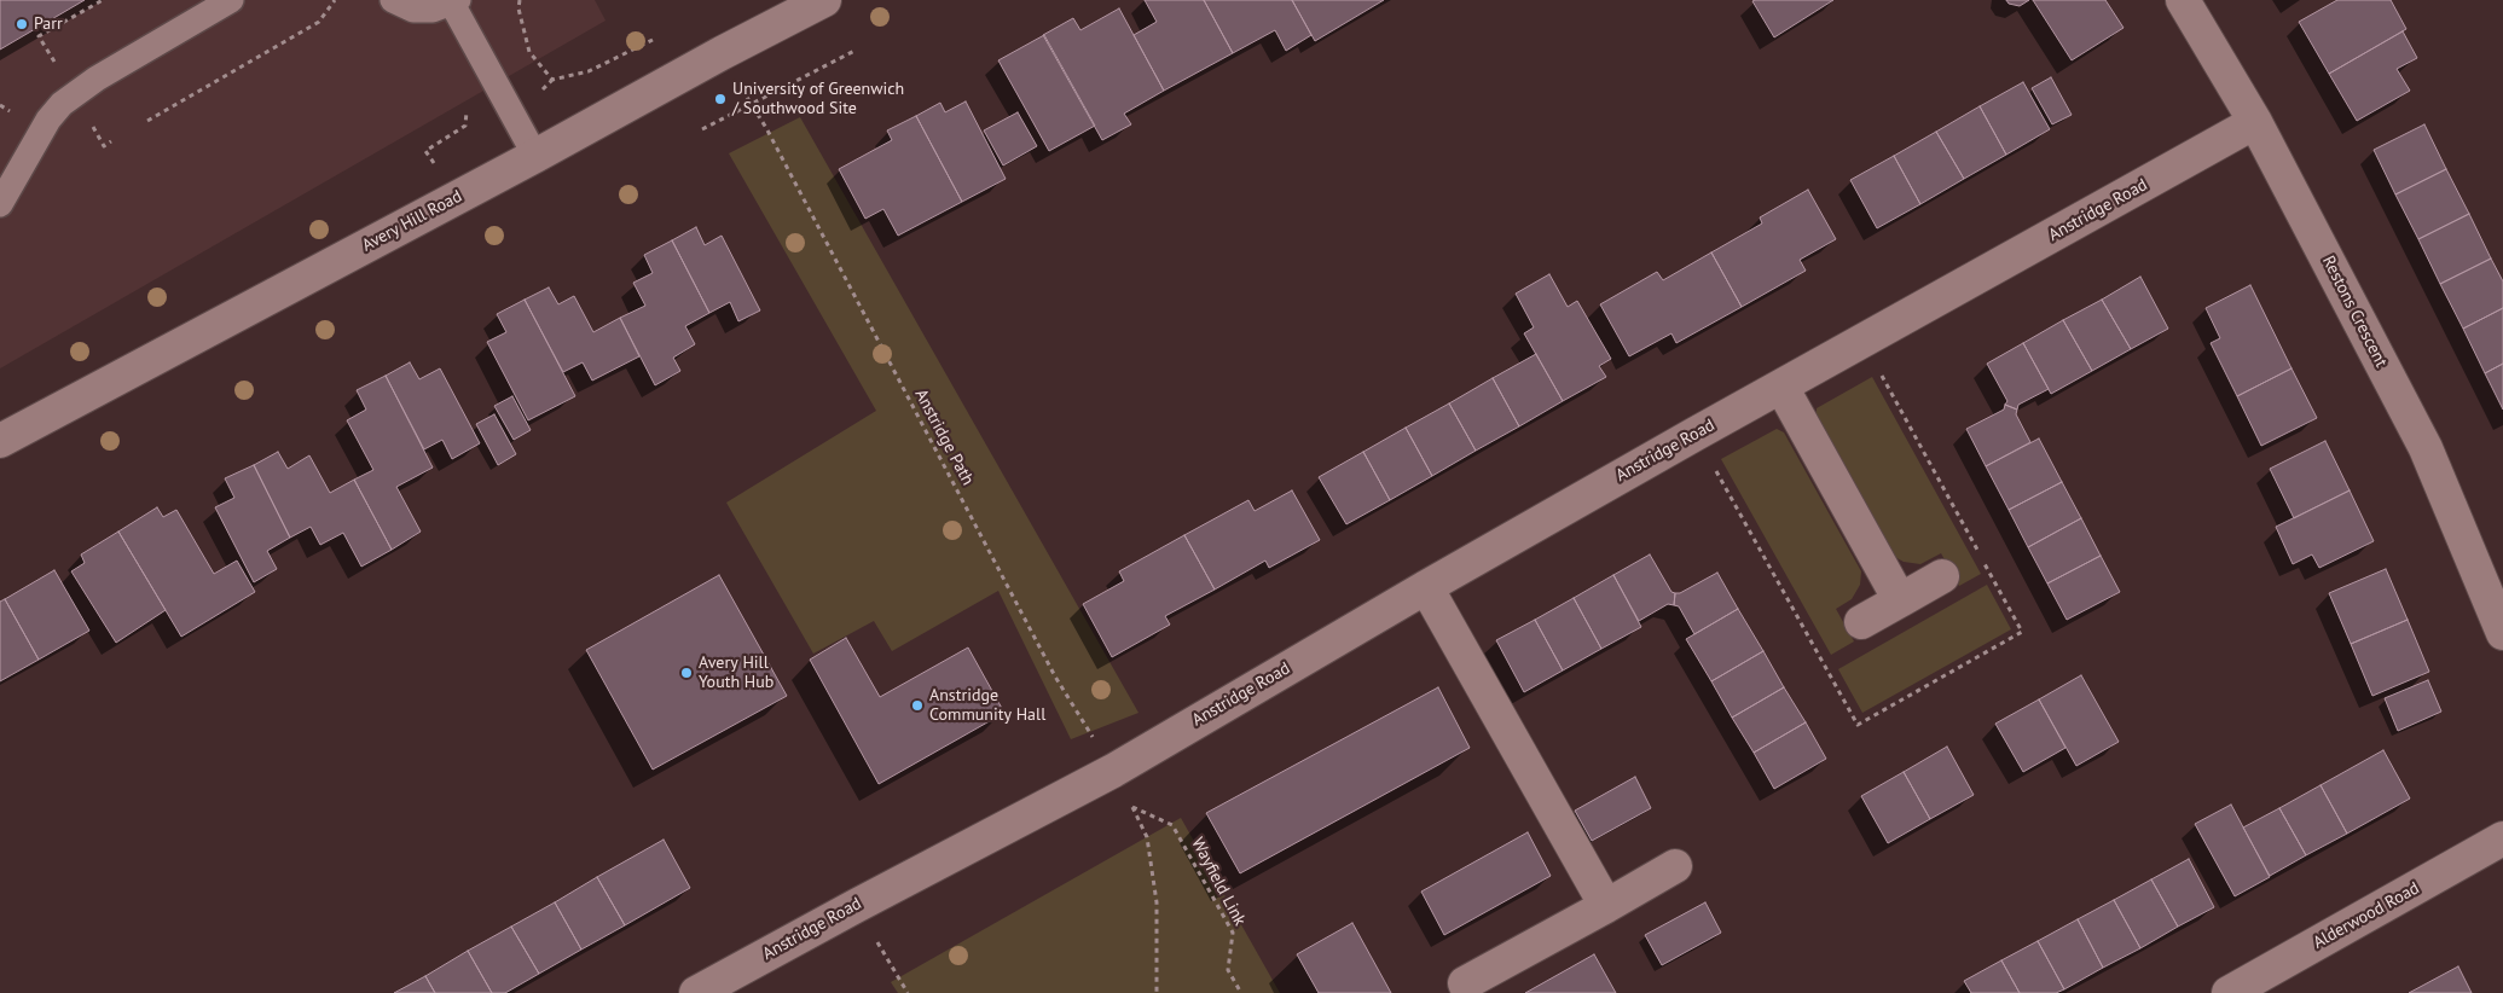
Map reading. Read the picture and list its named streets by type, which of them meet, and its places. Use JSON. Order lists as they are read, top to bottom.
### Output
{
  "streets": {
    "street": [
      "Anstridge Road",
      "Avery Hill Road",
      "Restons Crescent",
      "Alderwood Road"
    ],
    "path": ["Anstridge Path", "Wayfield Link"]
  },
  "crossings": [
    ["Anstridge Road", "Restons Crescent"]
  ],
  "places": [
    "Parr",
    "University of Greenwich / Southwood Site",
    "Avery Hill Youth Hub",
    "Anstridge Community Hall"
  ]
}
